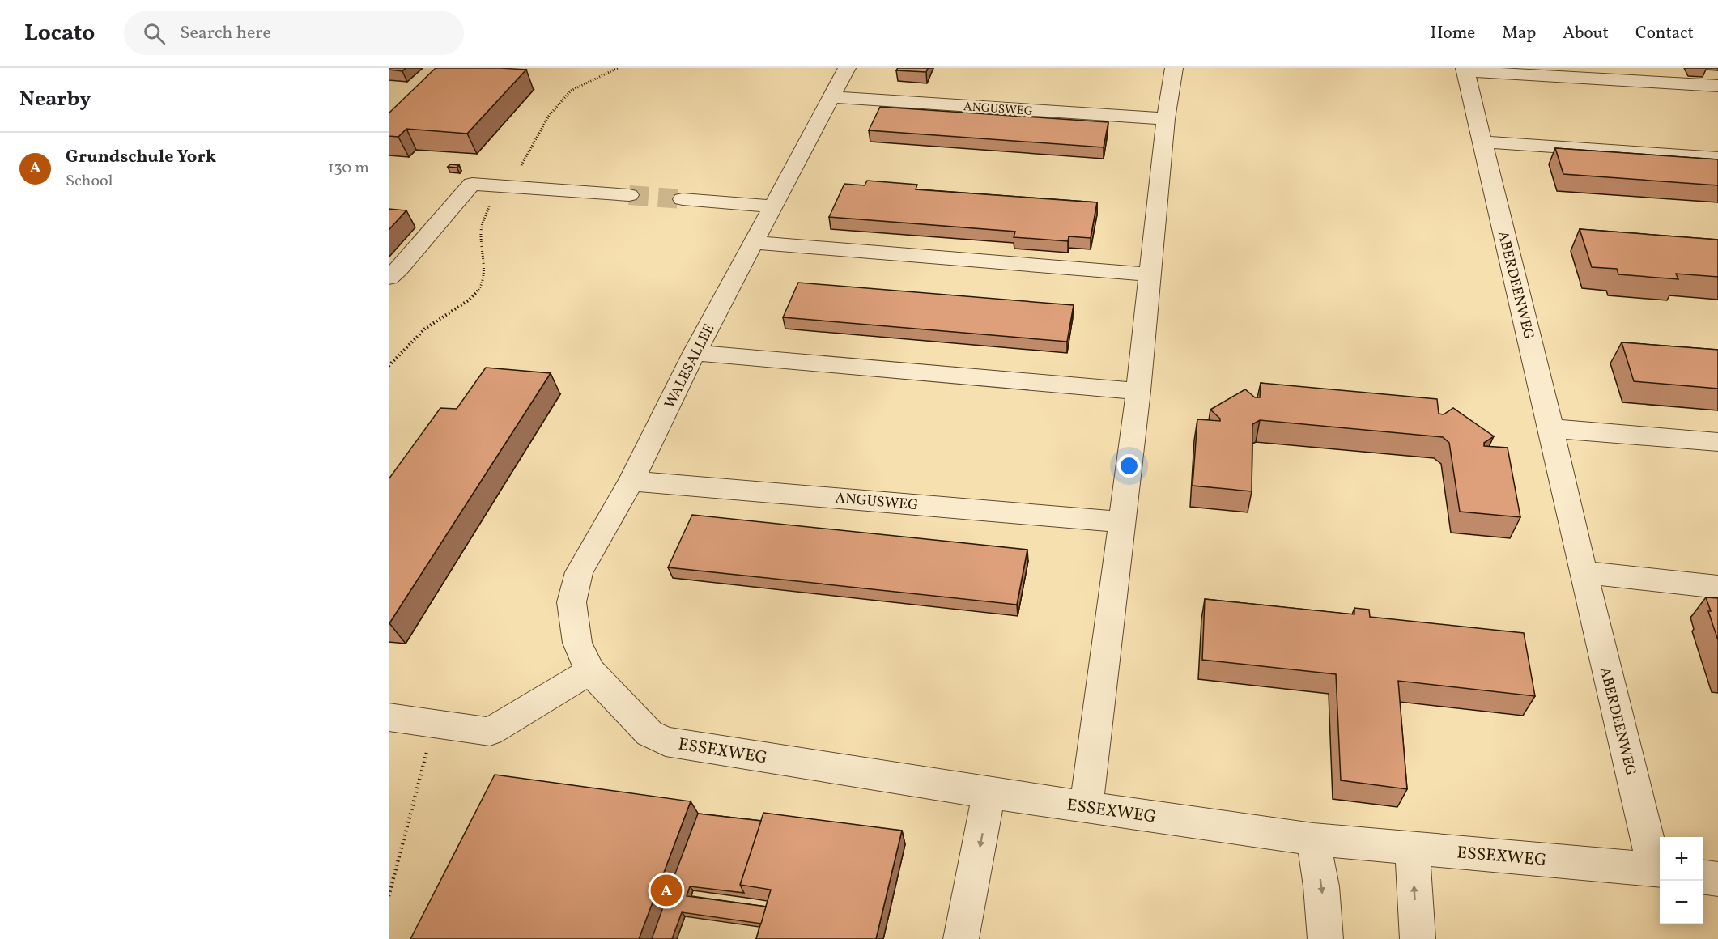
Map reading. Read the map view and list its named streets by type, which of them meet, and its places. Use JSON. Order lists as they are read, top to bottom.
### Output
{
  "streets": {
    "street": [
      "ANGUSWEG",
      "ABERDEENWEG",
      "WALESALLEE",
      "ESSEXWEG"
    ]
  },
  "crossings": [
    ["ANGUSWEG", "WALESALLEE"],
    ["ABERDEENWEG", "ESSEXWEG"],
    ["WALESALLEE", "ESSEXWEG"]
  ],
  "page": {
    "header": "Locato",
    "search": "Search here",
    "nav": [
      "Home",
      "Map",
      "About",
      "Contact"
    ],
    "heading": "Nearby",
    "list": [
      {
        "mark": "A",
        "name": "Grundschule York",
        "note": "School",
        "value": "130 m"
      }
    ],
    "map_buttons": ["+", "−"],
    "pins": "A"
  }
}
